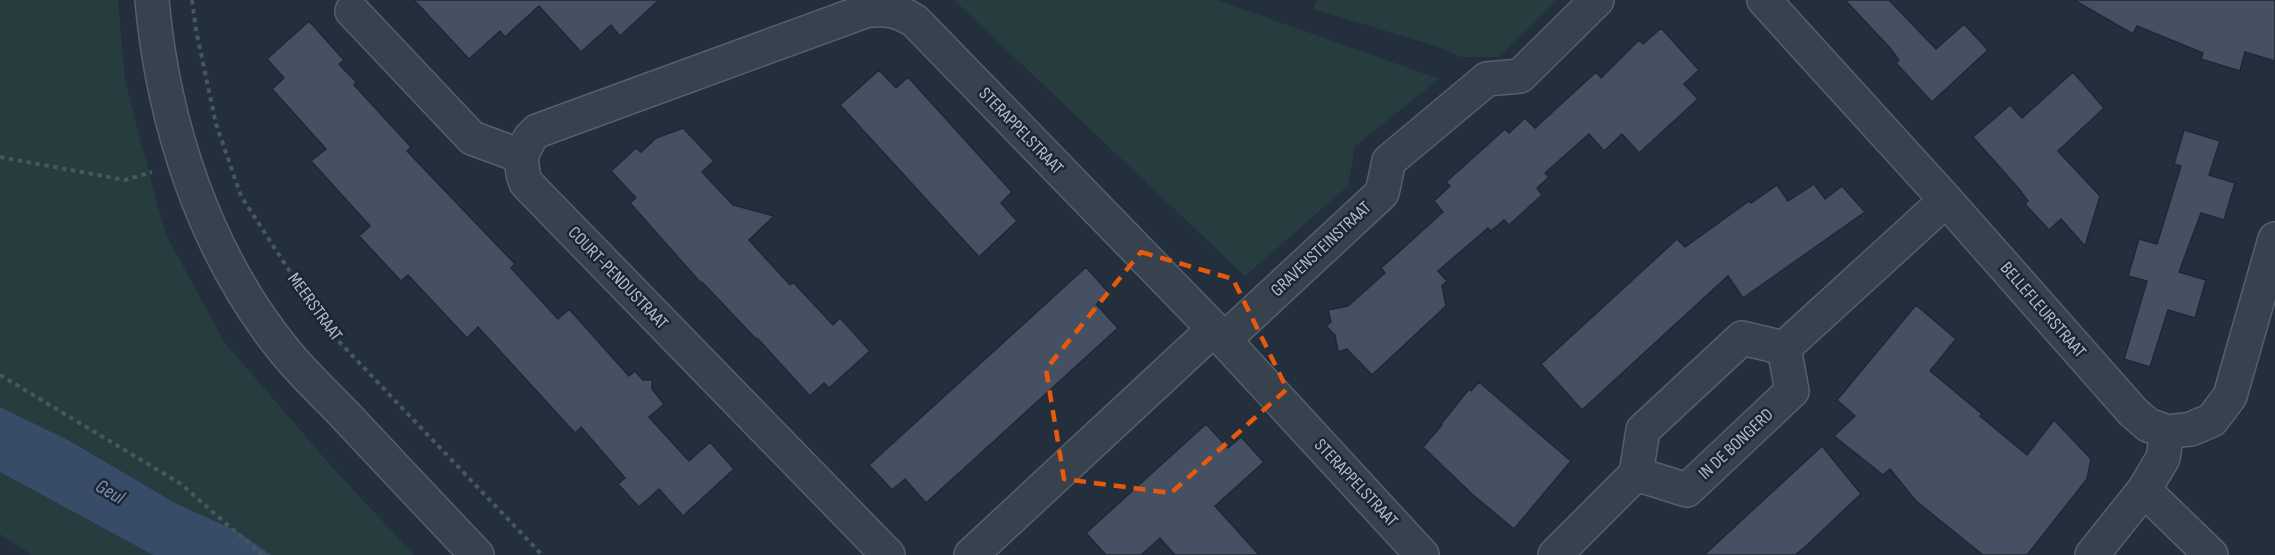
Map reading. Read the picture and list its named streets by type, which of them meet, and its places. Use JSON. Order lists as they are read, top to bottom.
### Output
{
  "streets": {
    "street": [
      "STERAPPELSTRAAT",
      "GRAVENSTEINSTRAAT",
      "COURT-PENDUSTRAAT",
      "BELLEFLEURSTRAAT",
      "IN DE BONGERD"
    ],
    "path": ["MEERSTRAAT"]
  },
  "crossings": [
    ["STERAPPELSTRAAT", "GRAVENSTEINSTRAAT"],
    ["STERAPPELSTRAAT", "COURT-PENDUSTRAAT"]
  ],
  "water": ["Geul"]
}
